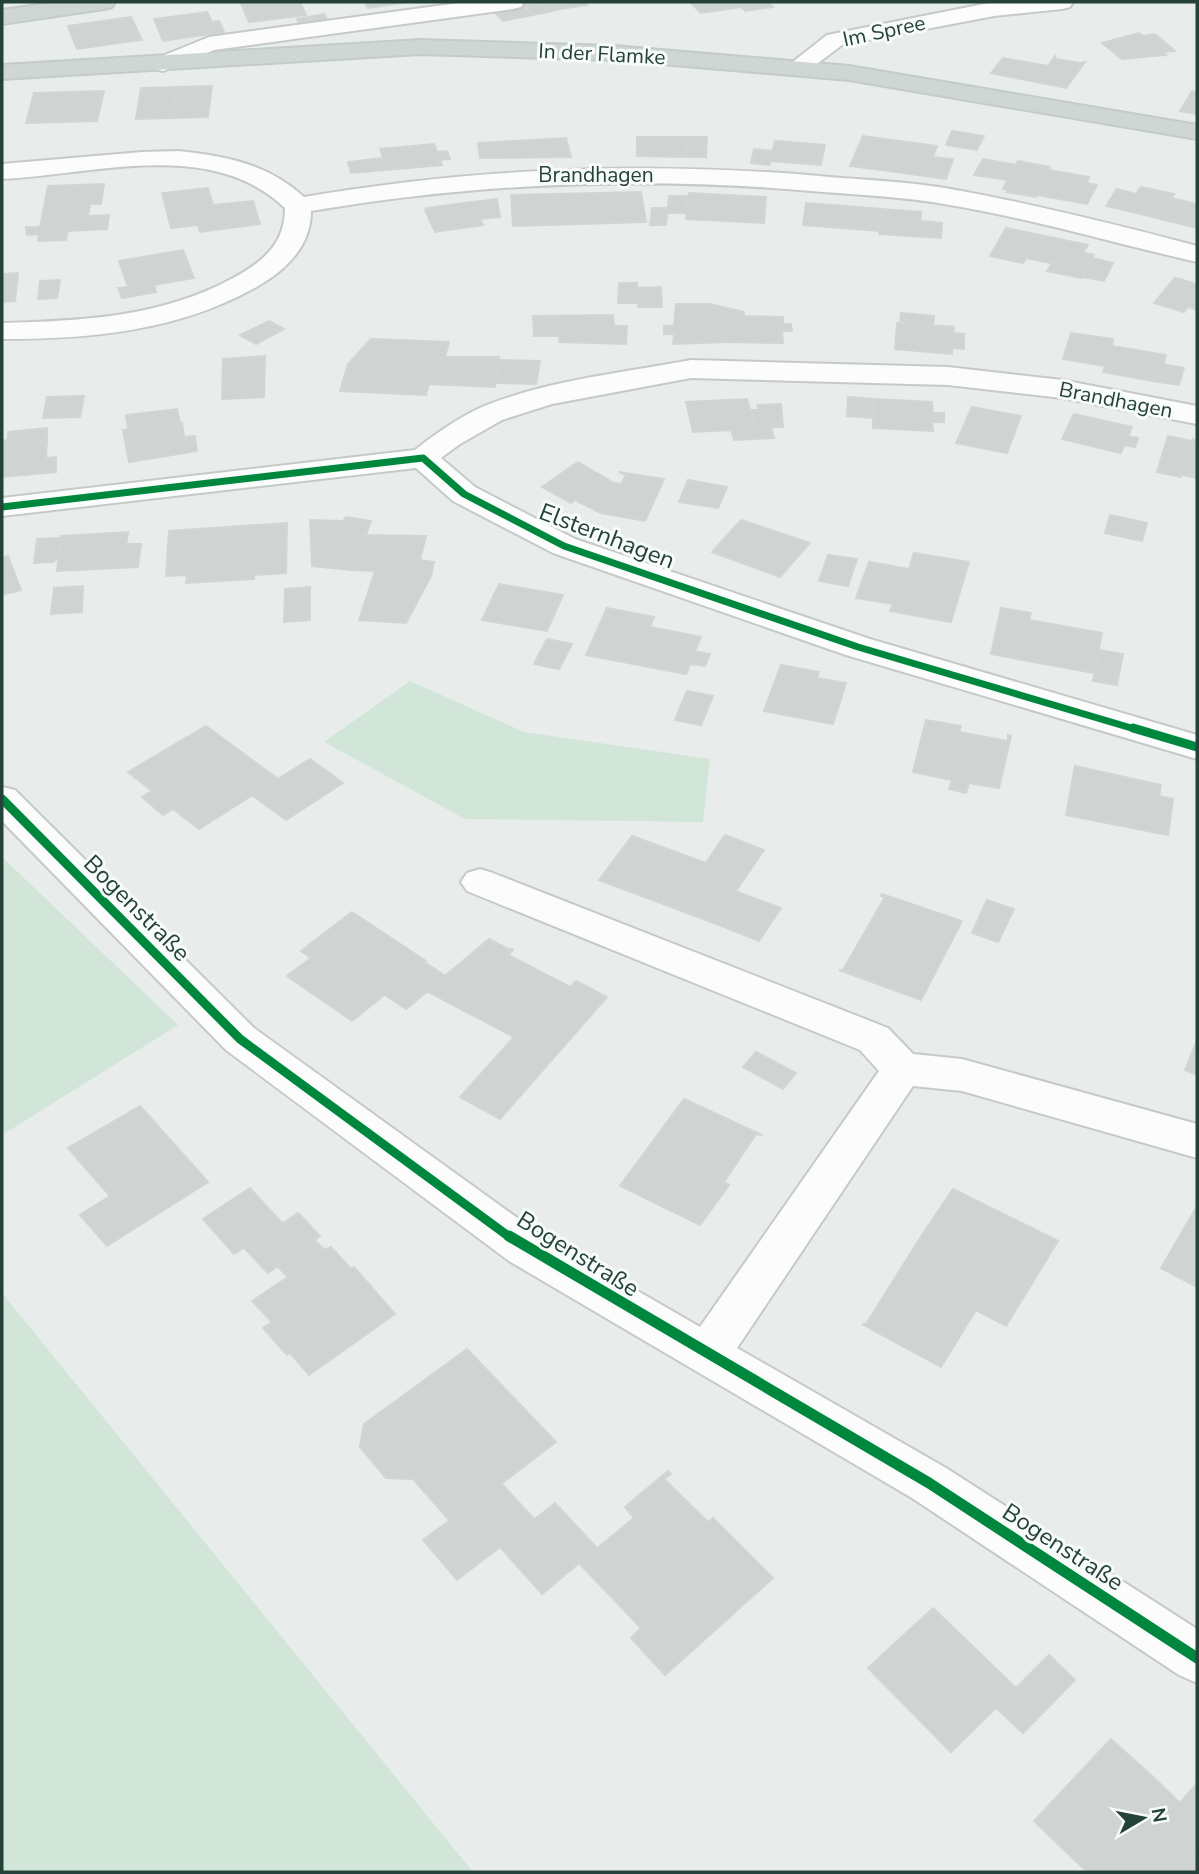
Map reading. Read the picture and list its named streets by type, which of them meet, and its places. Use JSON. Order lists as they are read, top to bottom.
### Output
{
  "streets": {
    "main road": ["In der Flamke"],
    "street": [
      "Im Spree",
      "Brandhagen",
      "Elsternhagen",
      "Bogenstraße"
    ]
  },
  "crossings": [
    ["Im Spree", "In der Flamke"],
    ["Brandhagen", "Elsternhagen"]
  ],
  "north": "right"
}
